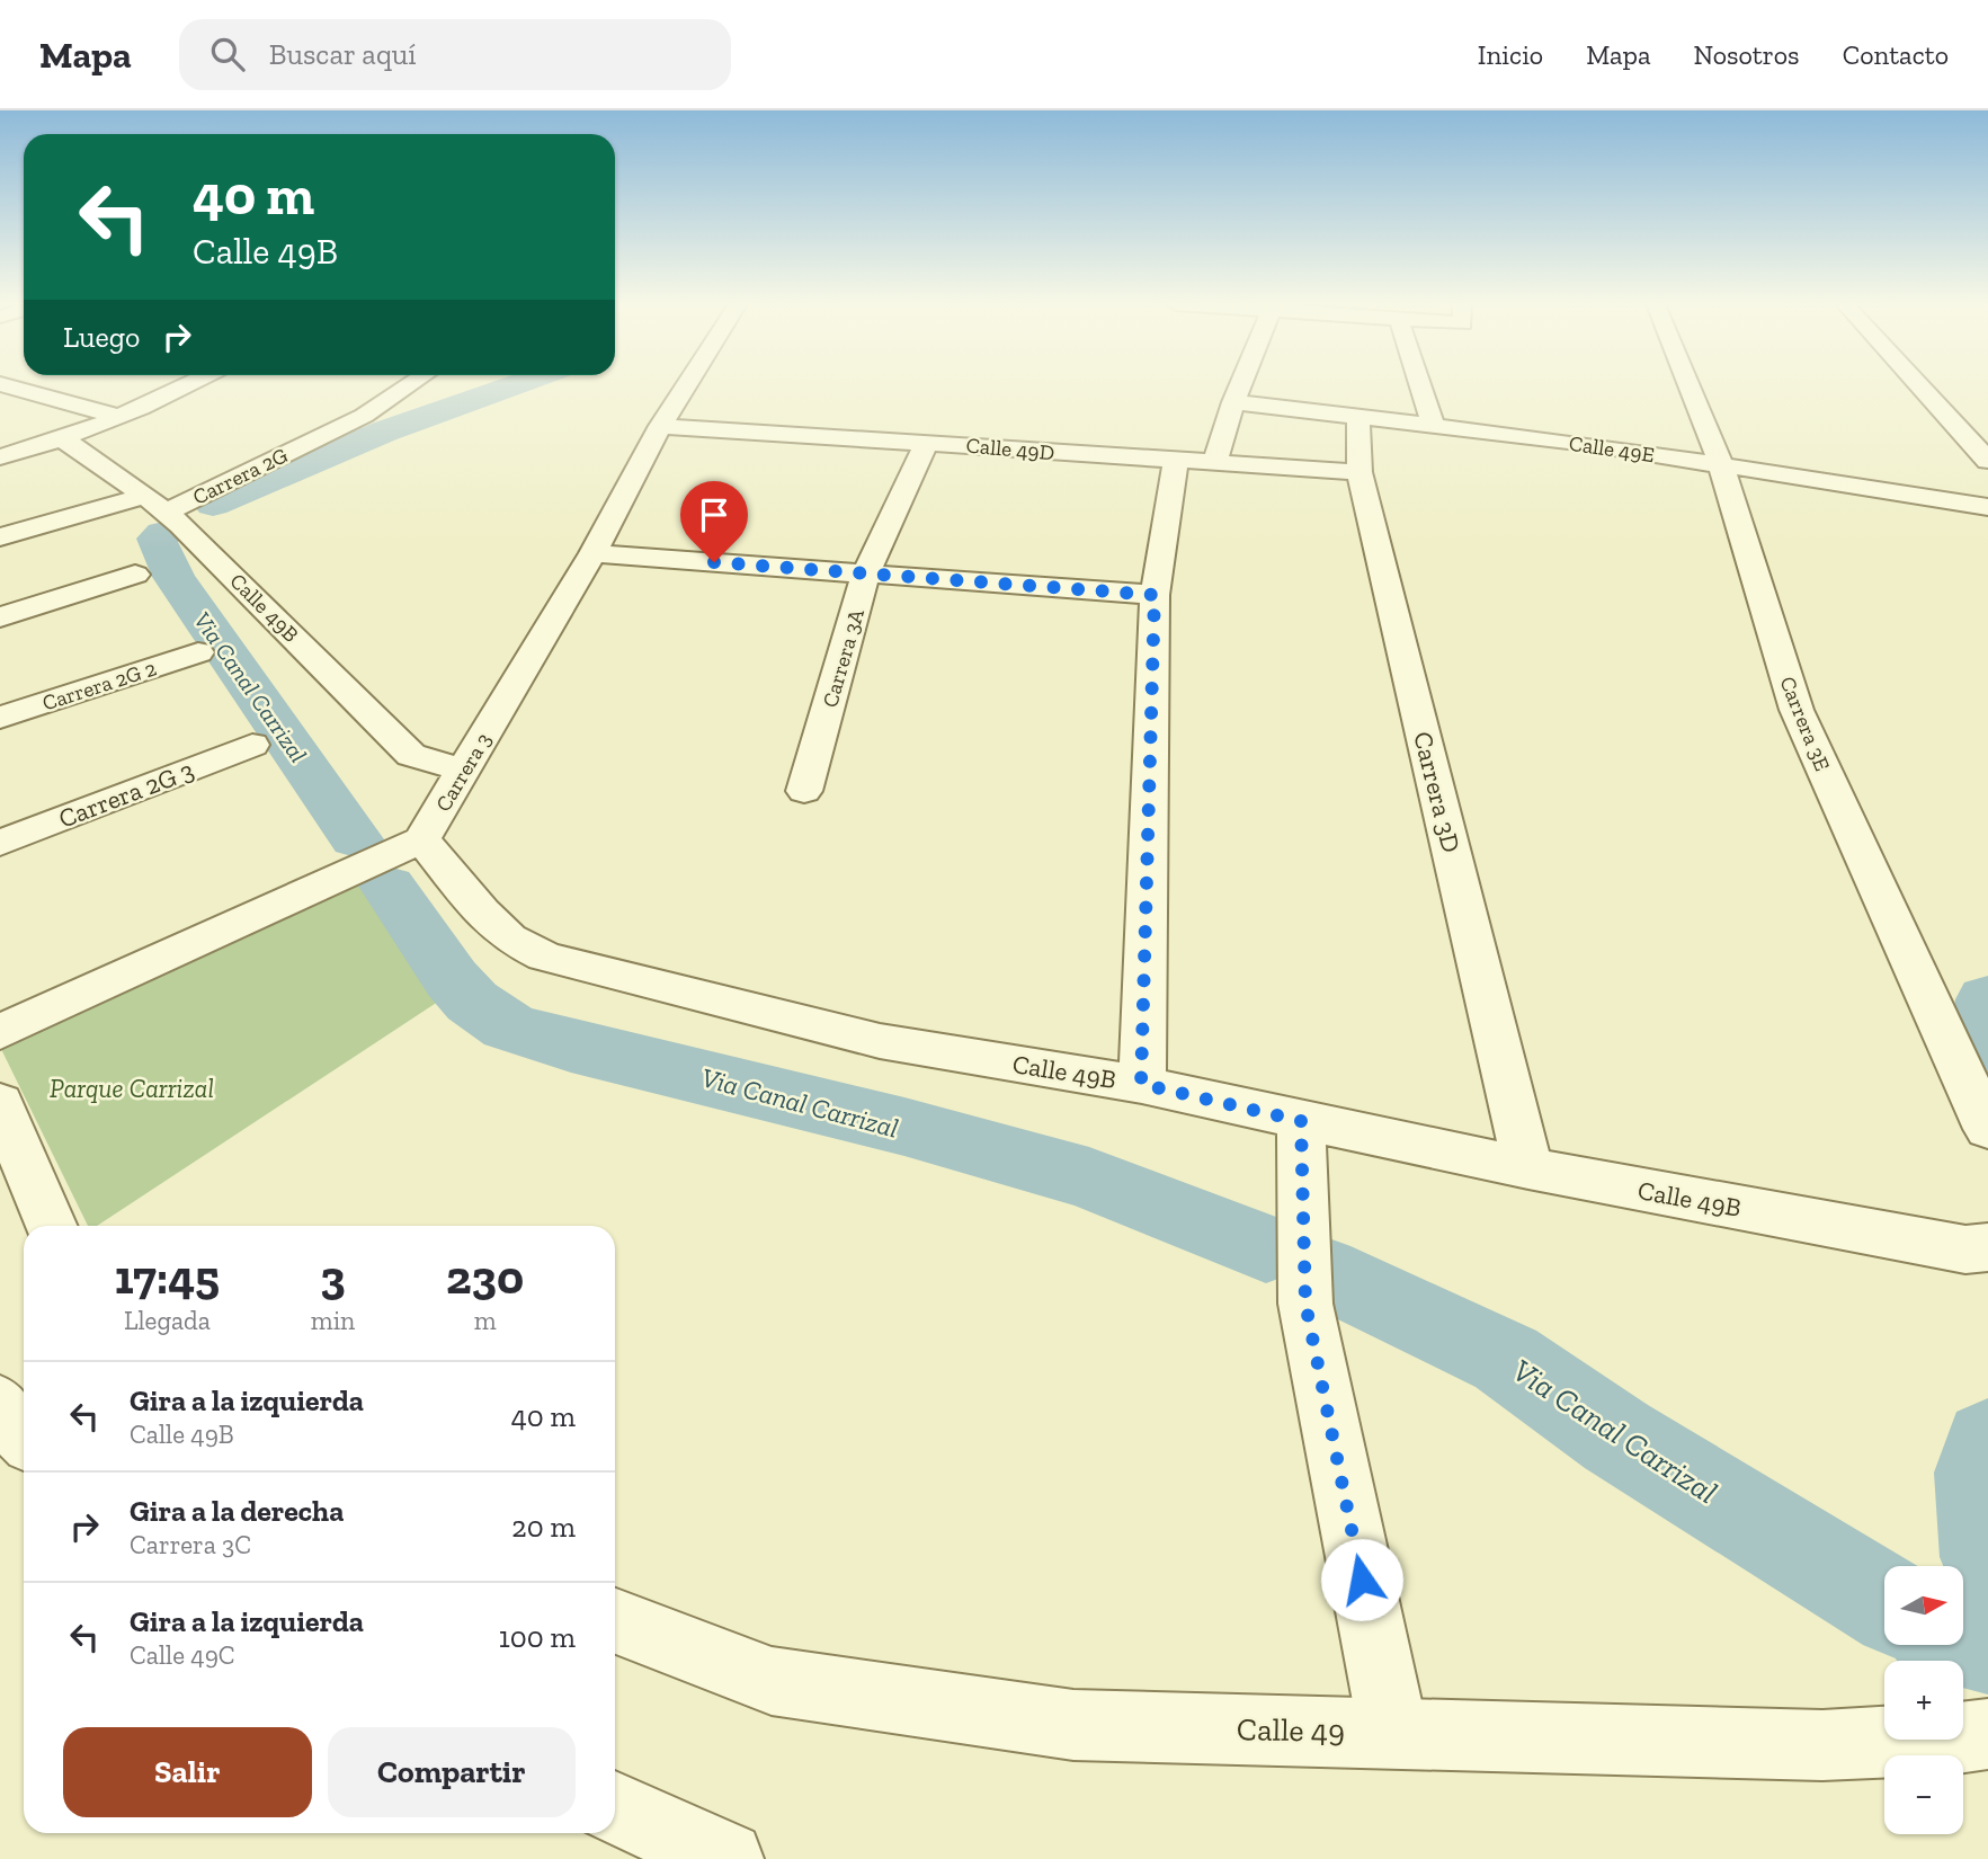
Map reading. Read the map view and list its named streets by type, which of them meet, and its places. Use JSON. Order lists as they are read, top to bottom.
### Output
{
  "streets": {
    "street": [
      "Calle 49D",
      "Calle 49E",
      "Carrera 2G",
      "Calle 49B",
      "Carrera 3A",
      "Carrera 2G 2",
      "Carrera 3E",
      "Carrera 3",
      "Carrera 3D",
      "Carrera 2G 3",
      "Calle 49"
    ]
  },
  "crossings": [
    ["Calle 49D", "Carrera 3A"],
    ["Calle 49D", "Carrera 3"],
    ["Calle 49D", "Carrera 3D"],
    ["Calle 49E", "Carrera 3E"],
    ["Calle 49E", "Carrera 3D"],
    ["Carrera 2G", "Calle 49B"],
    ["Calle 49B", "Carrera 3"],
    ["Calle 49B", "Carrera 3D"]
  ],
  "water": ["Via Canal Carrizal"],
  "parks": ["Parque Carrizal"],
  "north": "right",
  "page": {
    "header": "Mapa",
    "search": "Buscar aquí",
    "nav": [
      "Inicio",
      "Mapa",
      "Nosotros",
      "Contacto"
    ],
    "turn": ["40 m", "Calle 49B"],
    "then": "Luego",
    "eta": [
      "17:45",
      "Llegada",
      "3",
      "min",
      "230",
      "m"
    ],
    "list": [
      {
        "name": "Gira a la izquierda",
        "note": "Calle 49B",
        "value": "40 m"
      },
      {
        "name": "Gira a la derecha",
        "note": "Carrera 3C",
        "value": "20 m"
      },
      {
        "name": "Gira a la izquierda",
        "note": "Calle 49C",
        "value": "100 m"
      }
    ],
    "map_buttons": ["+", "−"],
    "buttons": ["Salir", "Compartir"]
  }
}
